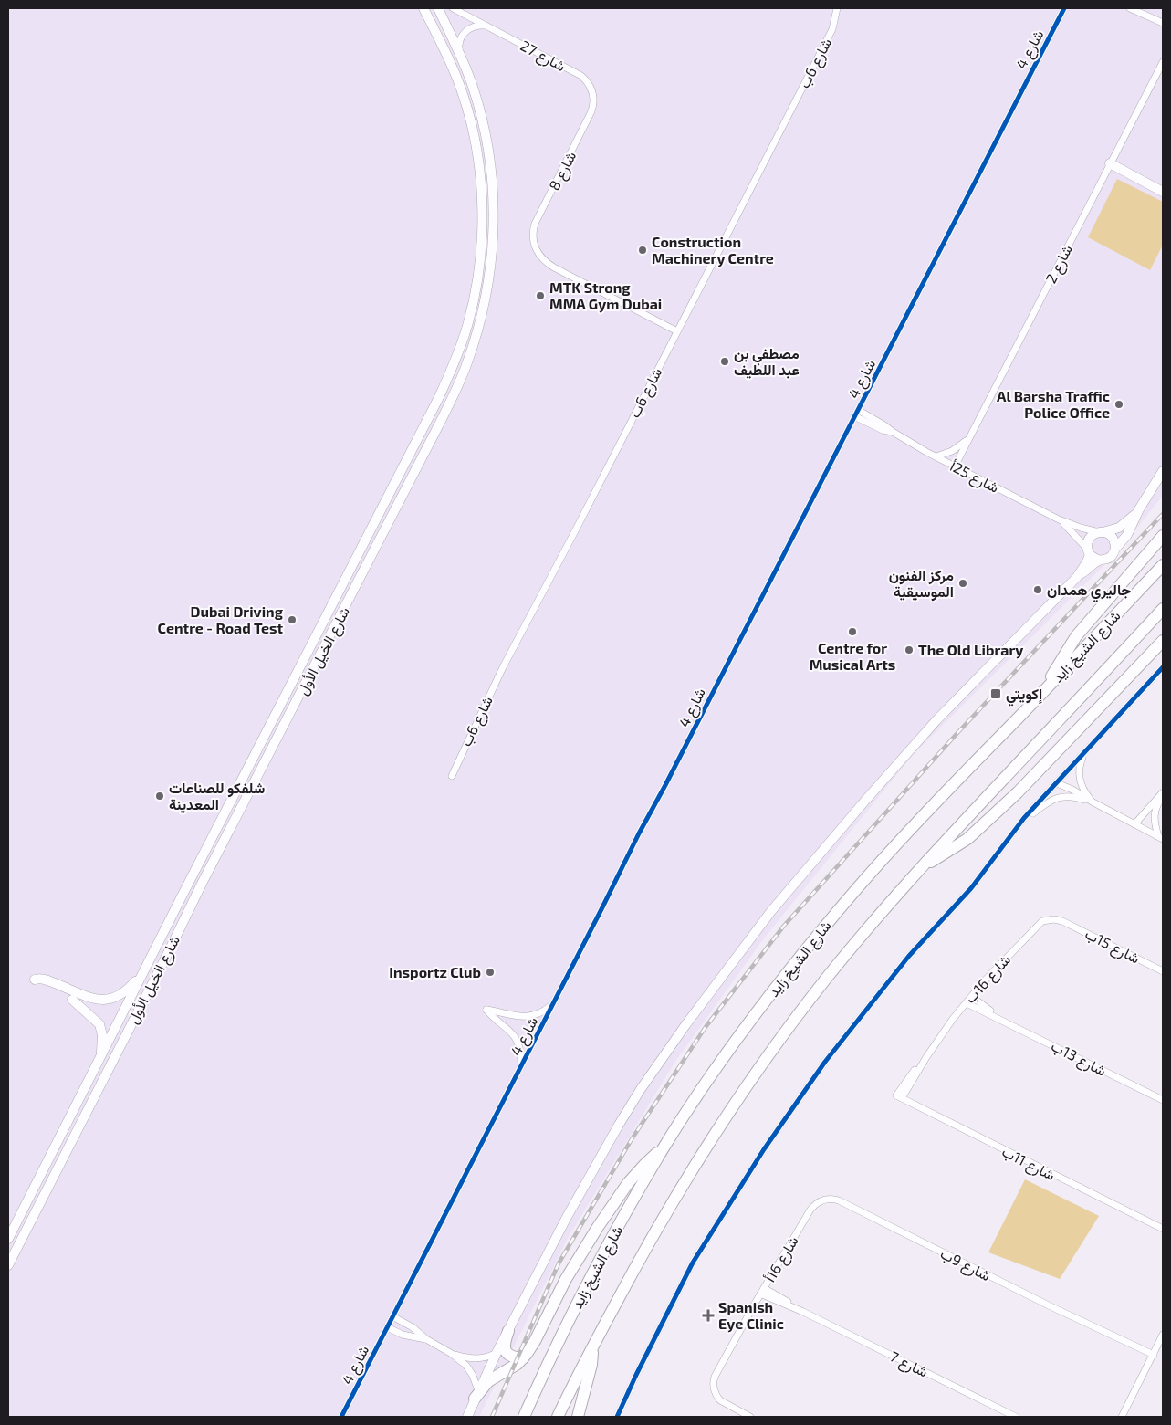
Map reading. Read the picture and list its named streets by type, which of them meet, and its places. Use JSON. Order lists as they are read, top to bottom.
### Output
{
  "streets": {
    "highway": ["شارع الشيخ زايد"],
    "main road": ["شارع الخيل الأول"],
    "street": [
      "شارع 4",
      "شارع 27",
      "شارع 6ب",
      "شارع 8",
      "شارع 2",
      "شارع 25أ",
      "شارع 15ب",
      "شارع 16ب",
      "شارع 13ب",
      "شارع 11ب",
      "شارع 16أ",
      "شارع 9ب",
      "شارع 7"
    ]
  },
  "crossings": [
    ["شارع 4", "شارع 25أ"],
    ["شارع 27", "شارع 8"],
    ["شارع 6ب", "شارع 8"],
    ["شارع 2", "شارع 25أ"],
    ["شارع 15ب", "شارع 16ب"],
    ["شارع 16ب", "شارع 13ب"],
    ["شارع 16ب", "شارع 11ب"],
    ["شارع 16أ", "شارع 9ب"],
    ["شارع 16أ", "شارع 7"]
  ],
  "places": {
    "other": [
      "Construction Machinery Centre",
      "MTK Strong MMA Gym Dubai",
      "مصطفي بن عبد اللطيف",
      "Al Barsha Traffic Police Office",
      "مركز الفنون الموسيقية",
      "جاليري همدان",
      "Dubai Driving Centre - Road Test",
      "Centre for Musical Arts",
      "The Old Library",
      "شلفكو للصناعات المعدينة",
      "Insportz Club"
    ],
    "transit": ["إكويتي"],
    "health": ["Spanish Eye Clinic"]
  }
}
